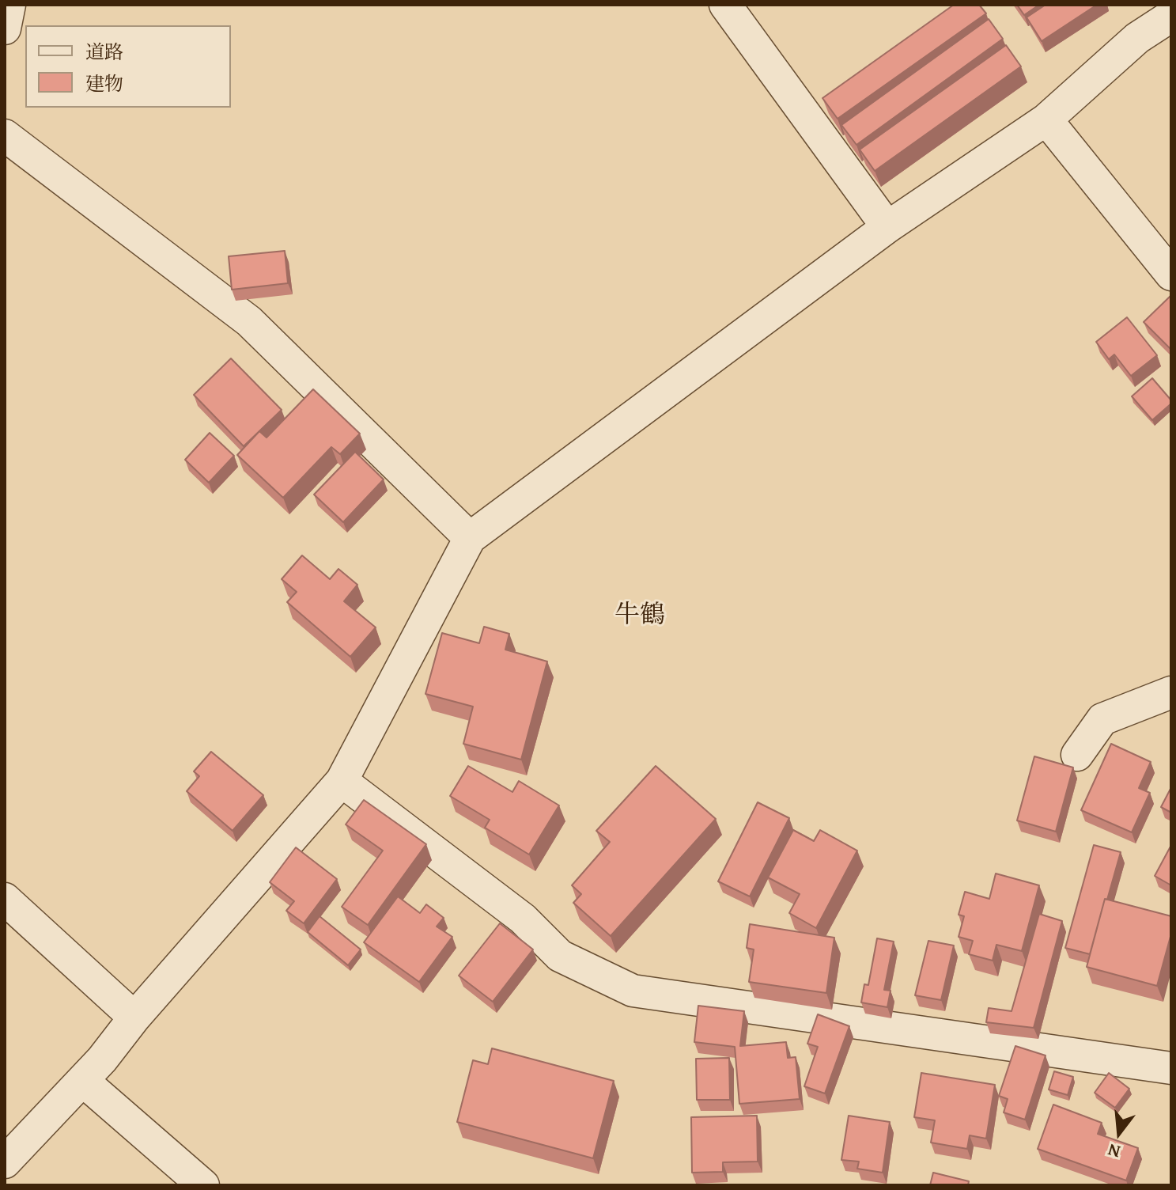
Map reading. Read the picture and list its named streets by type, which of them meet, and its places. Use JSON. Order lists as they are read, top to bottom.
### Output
{
  "districts": ["牛鶴"],
  "legend": ["道路", "建物"],
  "north": "bottom"
}
